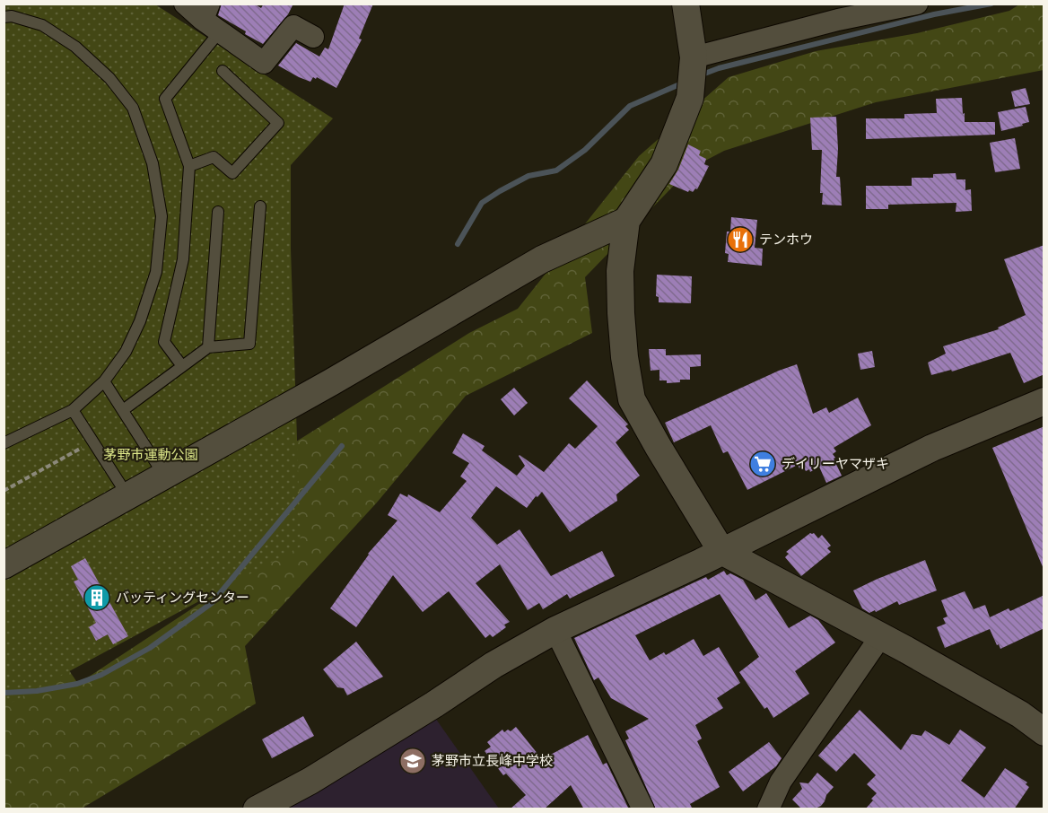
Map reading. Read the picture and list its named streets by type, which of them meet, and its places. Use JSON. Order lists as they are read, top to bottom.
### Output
{
  "parks": ["茅野市運動公園"],
  "places": {
    "restaurant": ["テンホウ"],
    "supermarket": ["デイリーヤマザキ"],
    "building": ["バッティングセンター"],
    "school or university": ["茅野市立長峰中学校"]
  }
}
